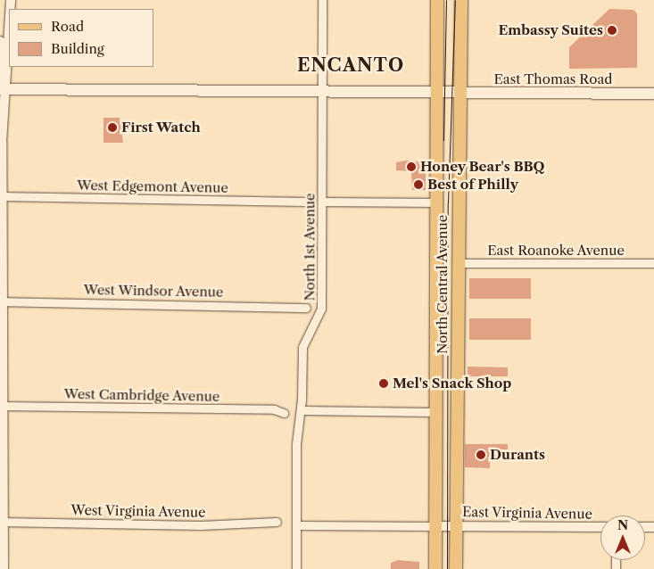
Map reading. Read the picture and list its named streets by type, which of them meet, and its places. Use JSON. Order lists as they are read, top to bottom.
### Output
{
  "streets": {
    "main road": ["East Thomas Road", "North Central Avenue"],
    "street": [
      "West Edgemont Avenue",
      "North 1st Avenue",
      "East Roanoke Avenue",
      "West Windsor Avenue",
      "West Cambridge Avenue",
      "West Virginia Avenue",
      "East Virginia Avenue"
    ]
  },
  "crossings": [
    ["East Thomas Road", "North 1st Avenue"],
    ["East Thomas Road", "North Central Avenue"],
    ["East Roanoke Avenue", "North Central Avenue"],
    ["North Central Avenue", "East Virginia Avenue"]
  ],
  "districts": ["ENCANTO"],
  "places": [
    "Embassy Suites",
    "First Watch",
    "Honey Bear's BBQ",
    "Best of Philly",
    "Mel's Snack Shop",
    "Durants"
  ],
  "legend": ["Road", "Building"],
  "north": "top"
}
